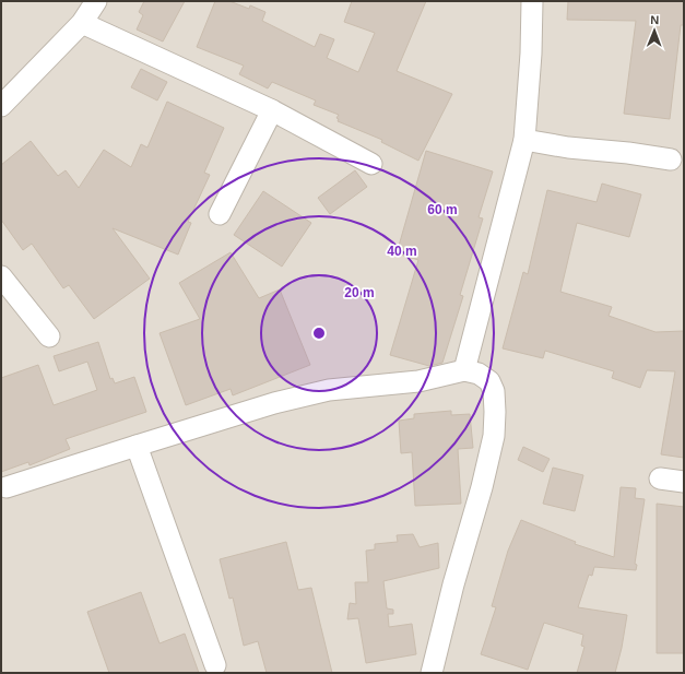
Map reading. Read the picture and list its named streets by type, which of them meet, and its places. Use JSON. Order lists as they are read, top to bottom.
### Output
{
  "north": "top",
  "rings": ["60 m", "40 m", "20 m"]
}
